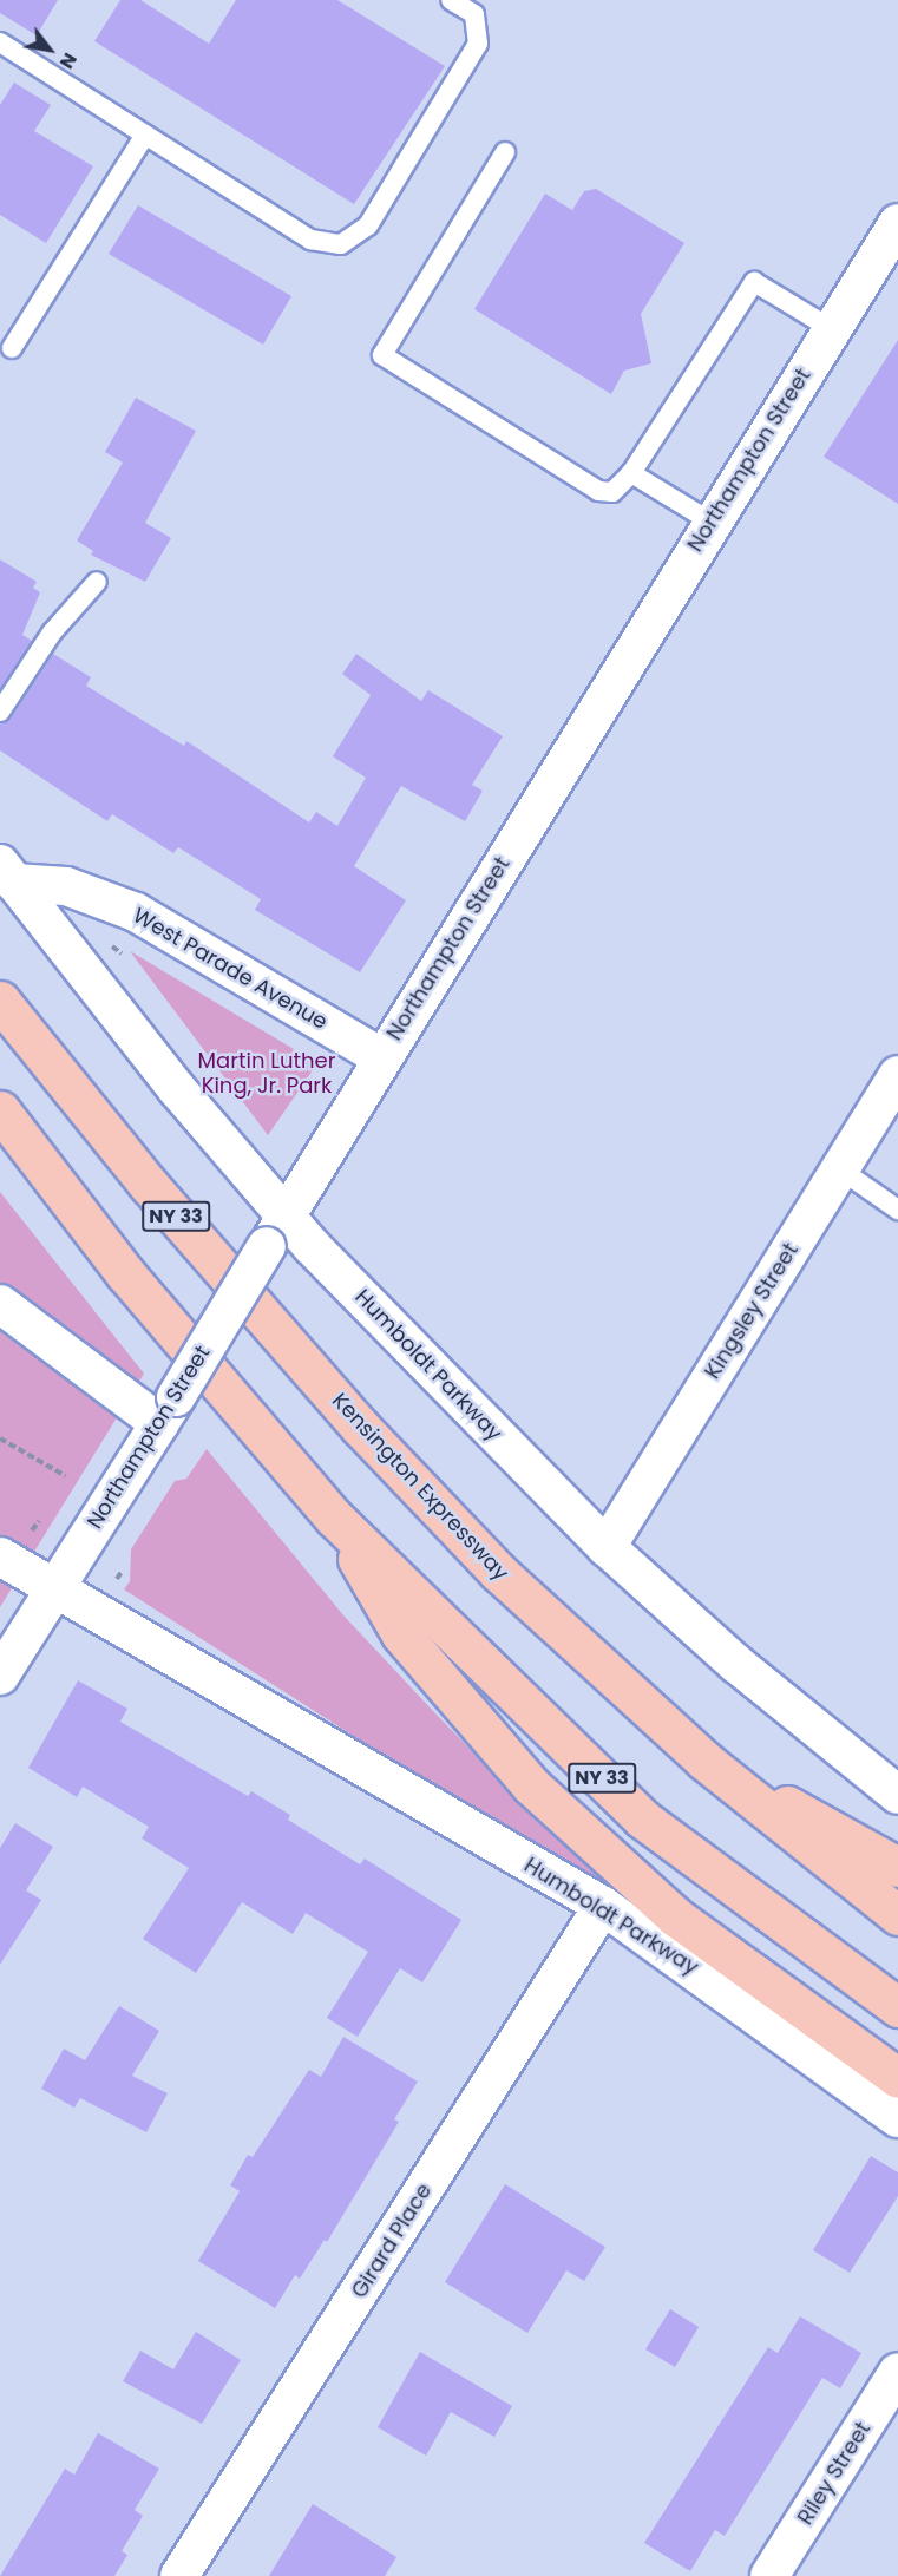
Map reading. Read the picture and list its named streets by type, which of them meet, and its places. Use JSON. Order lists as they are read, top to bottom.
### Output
{
  "streets": {
    "highway": ["NY 33", "Kensington Expressway"],
    "street": [
      "Northampton Street",
      "West Parade Avenue",
      "Kingsley Street",
      "Humboldt Parkway",
      "Girard Place",
      "Riley Street"
    ]
  },
  "crossings": [
    ["Northampton Street", "West Parade Avenue"],
    ["Northampton Street", "Humboldt Parkway"],
    ["West Parade Avenue", "Humboldt Parkway"],
    ["Kingsley Street", "Humboldt Parkway"],
    ["Humboldt Parkway", "Girard Place"]
  ],
  "parks": ["Martin Luther King, Jr. Park"],
  "north": "bottom right"
}
